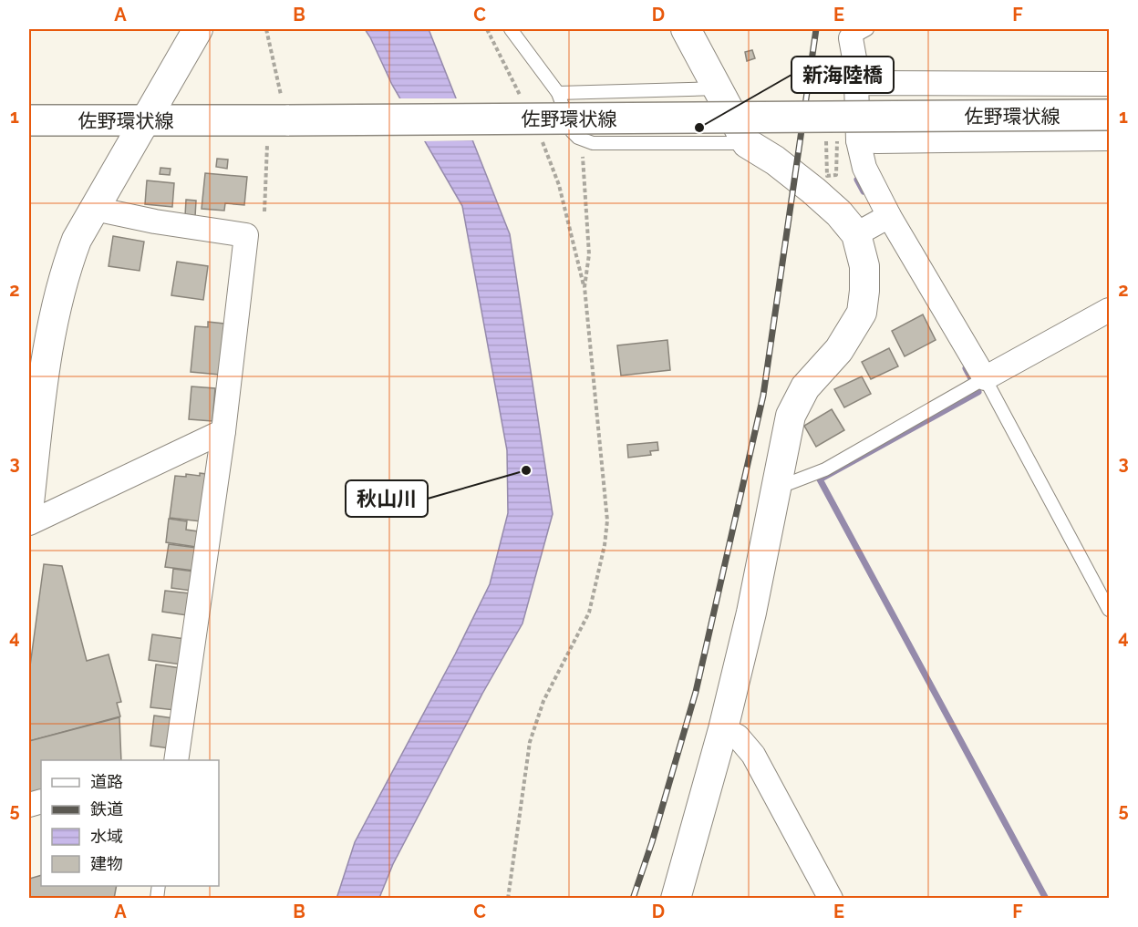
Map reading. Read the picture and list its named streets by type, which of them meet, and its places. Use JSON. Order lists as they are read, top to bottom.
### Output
{
  "streets": {
    "main road": ["佐野環状線"]
  },
  "places": ["新海陸橋", "秋山川"],
  "legend": [
    "道路",
    "鉄道",
    "水域",
    "建物"
  ],
  "grid": {
    "columns": [
      "A",
      "B",
      "C",
      "D",
      "E",
      "F"
    ],
    "rows": [
      "1",
      "2",
      "3",
      "4",
      "5"
    ]
  }
}
